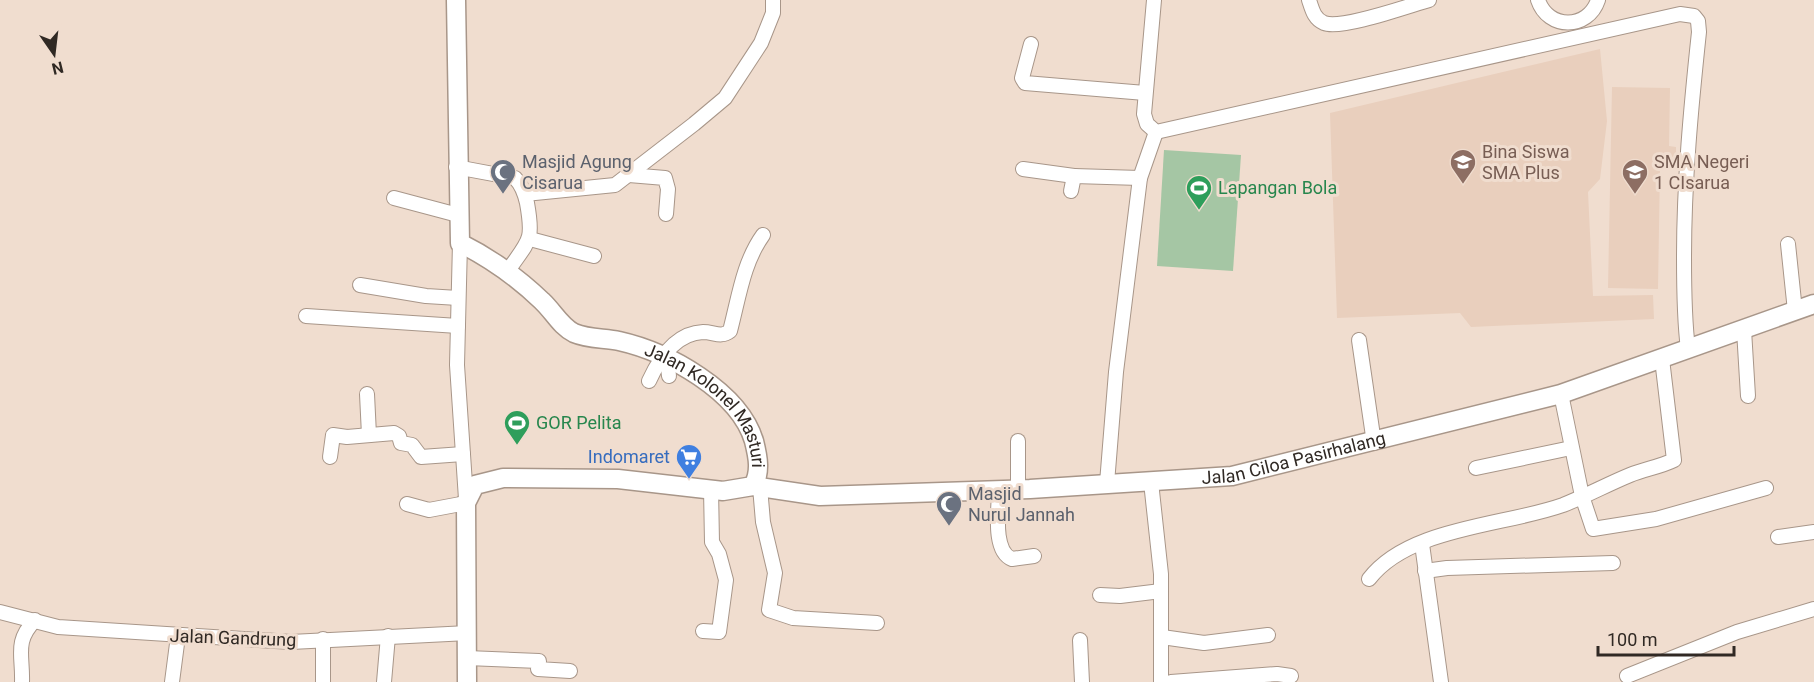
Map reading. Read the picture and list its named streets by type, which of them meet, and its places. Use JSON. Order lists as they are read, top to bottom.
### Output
{
  "streets": {
    "main road": ["Jalan Kolonel Masturi", "Jalan Ciloa Pasirhalang"],
    "street": ["Jalan Gandrung"]
  },
  "crossings": [
    ["Jalan Kolonel Masturi", "Jalan Ciloa Pasirhalang"]
  ],
  "places": {
    "school or university": ["Bina Siswa SMA Plus", "SMA Negeri 1 CIsarua"],
    "mosque": ["Masjid Agung Cisarua", "Masjid Nurul Jannah"],
    "sports": ["Lapangan Bola", "GOR Pelita"],
    "supermarket": ["Indomaret"]
  },
  "scale_bar": "100 m",
  "north": "bottom"
}
